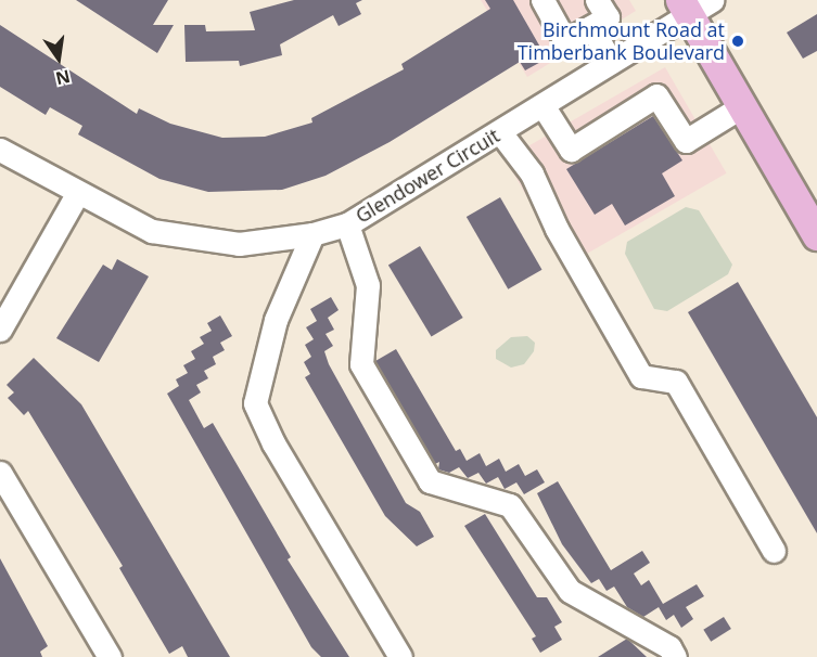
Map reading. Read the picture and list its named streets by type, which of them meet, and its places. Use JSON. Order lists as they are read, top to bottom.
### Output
{
  "streets": {
    "street": ["Glendower Circuit"]
  },
  "places": ["Birchmount Road at Timberbank Boulevard"],
  "north": "bottom"
}
